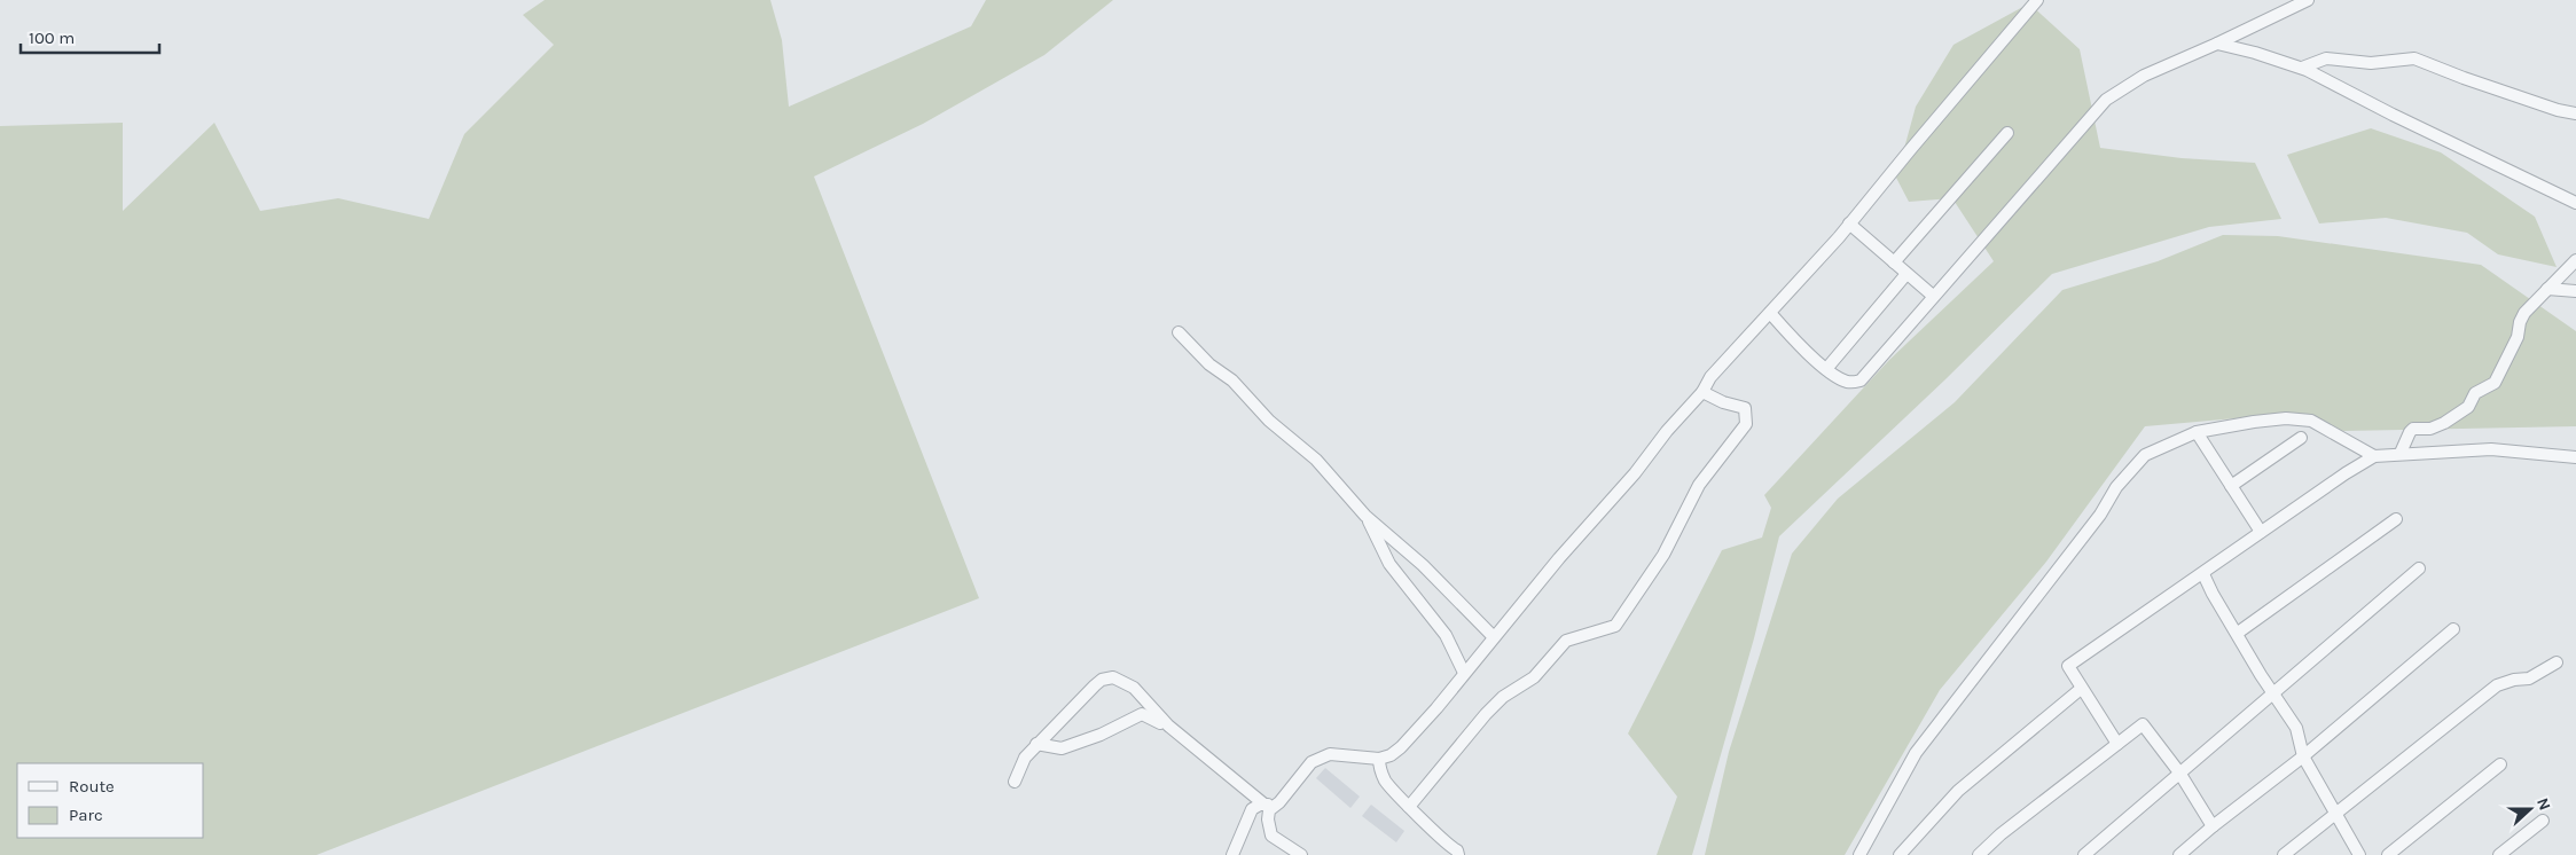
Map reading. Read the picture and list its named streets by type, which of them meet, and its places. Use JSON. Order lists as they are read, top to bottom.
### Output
{
  "legend": ["Route", "Parc"],
  "scale_bar": "100 m",
  "north": "right"
}
